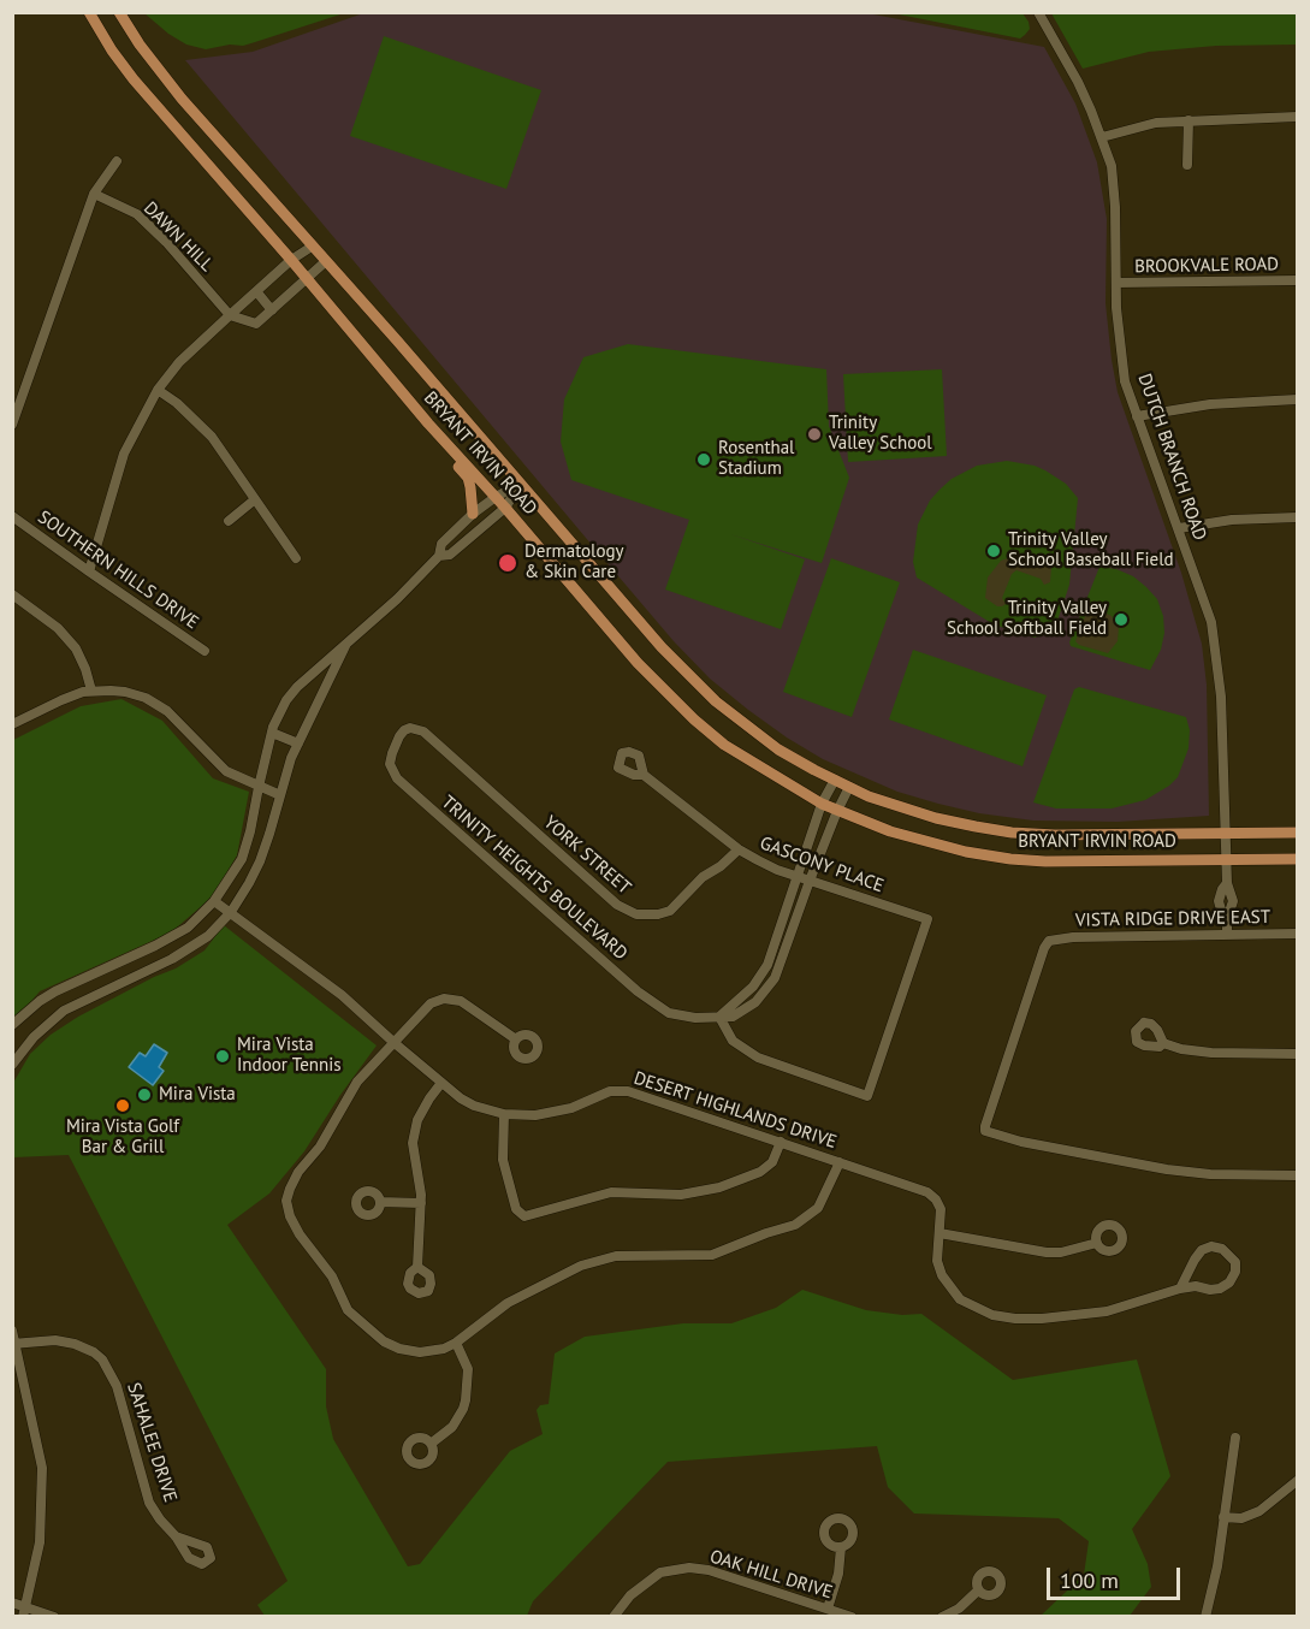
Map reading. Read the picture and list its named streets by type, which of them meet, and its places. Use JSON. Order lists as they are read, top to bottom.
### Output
{
  "streets": {
    "main road": ["BRYANT IRVIN ROAD"],
    "street": [
      "DAWN HILL",
      "BROOKVALE ROAD",
      "DUTCH BRANCH ROAD",
      "SOUTHERN HILLS DRIVE",
      "YORK STREET",
      "GASCONY PLACE",
      "TRINITY HEIGHTS BOULEVARD",
      "VISTA RIDGE DRIVE EAST",
      "DESERT HIGHLANDS DRIVE",
      "SAHALEE DRIVE",
      "OAK HILL DRIVE"
    ]
  },
  "crossings": [
    ["BROOKVALE ROAD", "DUTCH BRANCH ROAD"],
    ["BRYANT IRVIN ROAD", "DUTCH BRANCH ROAD"],
    ["BRYANT IRVIN ROAD", "TRINITY HEIGHTS BOULEVARD"],
    ["DUTCH BRANCH ROAD", "VISTA RIDGE DRIVE EAST"],
    ["YORK STREET", "GASCONY PLACE"],
    ["YORK STREET", "TRINITY HEIGHTS BOULEVARD"],
    ["GASCONY PLACE", "TRINITY HEIGHTS BOULEVARD"]
  ],
  "places": [
    "Trinity Valley School",
    "Rosenthal Stadium",
    "Trinity Valley School Baseball Field",
    "Dermatology & Skin Care",
    "Trinity Valley School Softball Field",
    "Mira Vista Indoor Tennis",
    "Mira Vista",
    "Mira Vista Golf Bar & Grill"
  ],
  "scale_bar": "100 m"
}
